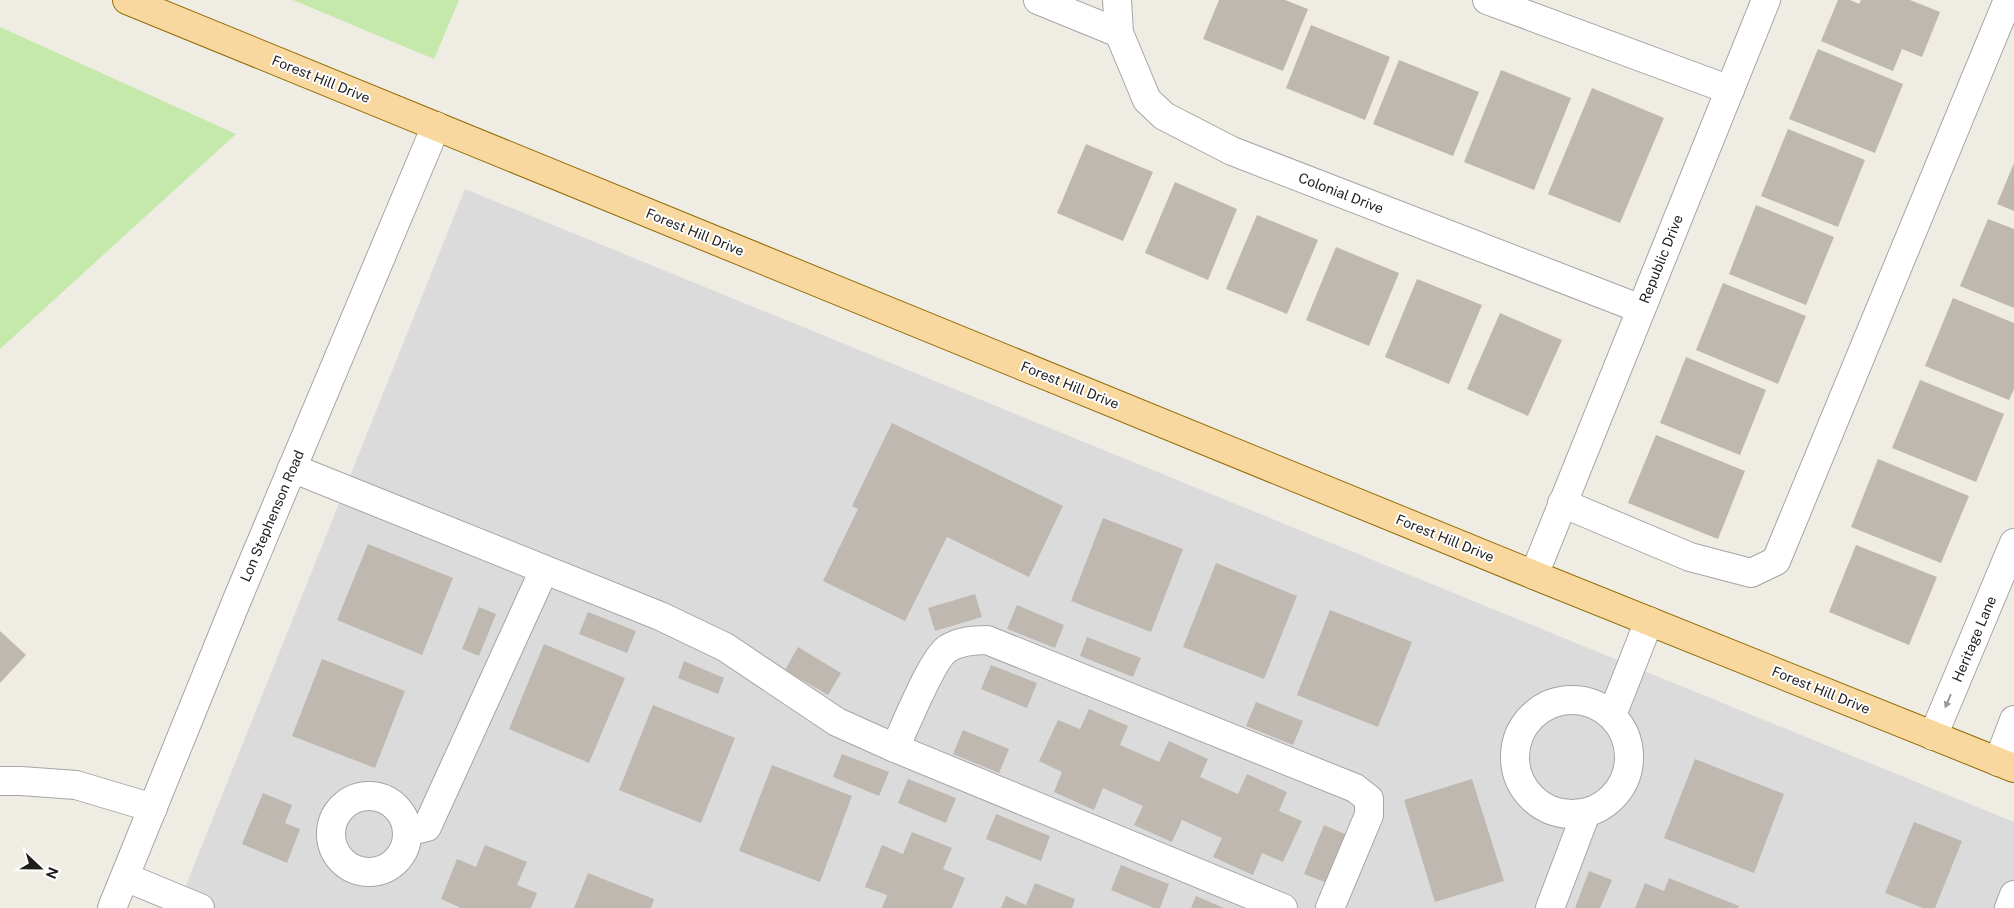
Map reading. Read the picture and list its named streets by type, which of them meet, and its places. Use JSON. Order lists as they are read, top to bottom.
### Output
{
  "streets": {
    "main road": ["Forest Hill Drive"],
    "street": [
      "Colonial Drive",
      "Republic Drive",
      "Lon Stephenson Road",
      "Heritage Lane"
    ]
  },
  "crossings": [
    ["Forest Hill Drive", "Lon Stephenson Road"],
    ["Forest Hill Drive", "Heritage Lane"],
    ["Colonial Drive", "Republic Drive"]
  ],
  "one_way": ["Heritage Lane"],
  "north": "right"
}
